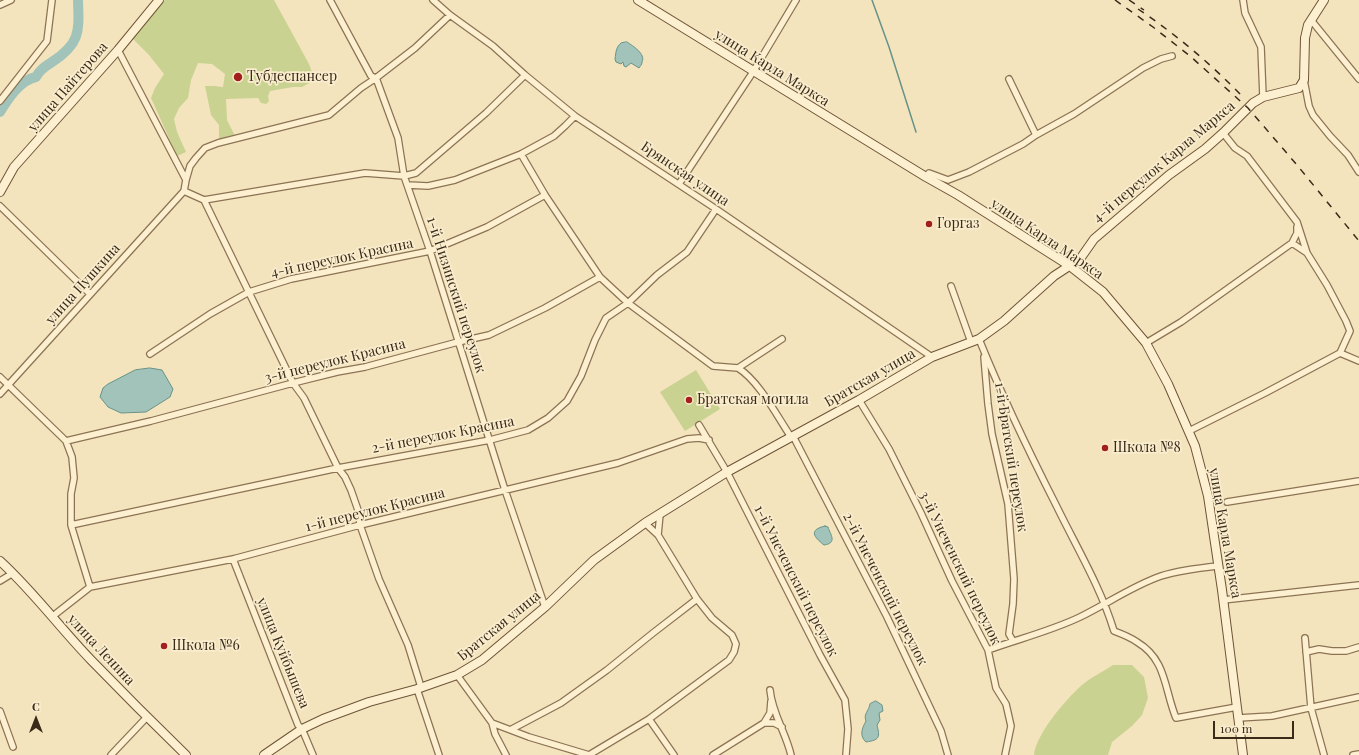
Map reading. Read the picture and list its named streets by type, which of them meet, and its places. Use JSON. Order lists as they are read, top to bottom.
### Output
{
  "streets": {
    "main road": [
      "улица Карла Маркса",
      "улица Пайтерова",
      "4-й переулок Карла Маркса",
      "Братская улица",
      "улица Ленина"
    ],
    "street": [
      "Брянская улица",
      "4-й переулок Красина",
      "улица Пушкина",
      "1-й Низинский переулок",
      "3-й переулок Красина",
      "2-й переулок Красина",
      "1-й Братский переулок",
      "1-й переулок Красина",
      "3-й Унеченский переулок",
      "1-й Унеченский переулок",
      "2-й Унеченский переулок",
      "улица Куйбышева"
    ]
  },
  "crossings": [
    ["улица Карла Маркса", "4-й переулок Карла Маркса"],
    ["улица Карла Маркса", "Братская улица"],
    ["улица Карла Маркса", "1-й Братский переулок"],
    ["4-й переулок Карла Маркса", "Братская улица"],
    ["Брянская улица", "Братская улица"],
    ["Брянская улица", "2-й переулок Красина"],
    ["4-й переулок Красина", "1-й Низинский переулок"],
    ["1-й Низинский переулок", "3-й переулок Красина"],
    ["1-й Низинский переулок", "Братская улица"],
    ["1-й Низинский переулок", "2-й переулок Красина"],
    ["1-й Низинский переулок", "1-й переулок Красина"],
    ["Братская улица", "1-й Братский переулок"],
    ["Братская улица", "3-й Унеченский переулок"],
    ["Братская улица", "1-й Унеченский переулок"],
    ["Братская улица", "2-й Унеченский переулок"],
    ["Братская улица", "улица Куйбышева"],
    ["1-й переулок Красина", "1-й Унеченский переулок"],
    ["1-й переулок Красина", "улица Ленина"],
    ["1-й переулок Красина", "улица Куйбышева"]
  ],
  "places": [
    "Тубдеспансер",
    "Горгаз",
    "Братская могила",
    "Школа №8",
    "Школа №6"
  ],
  "scale_bar": "100 m",
  "north": "top"
}
